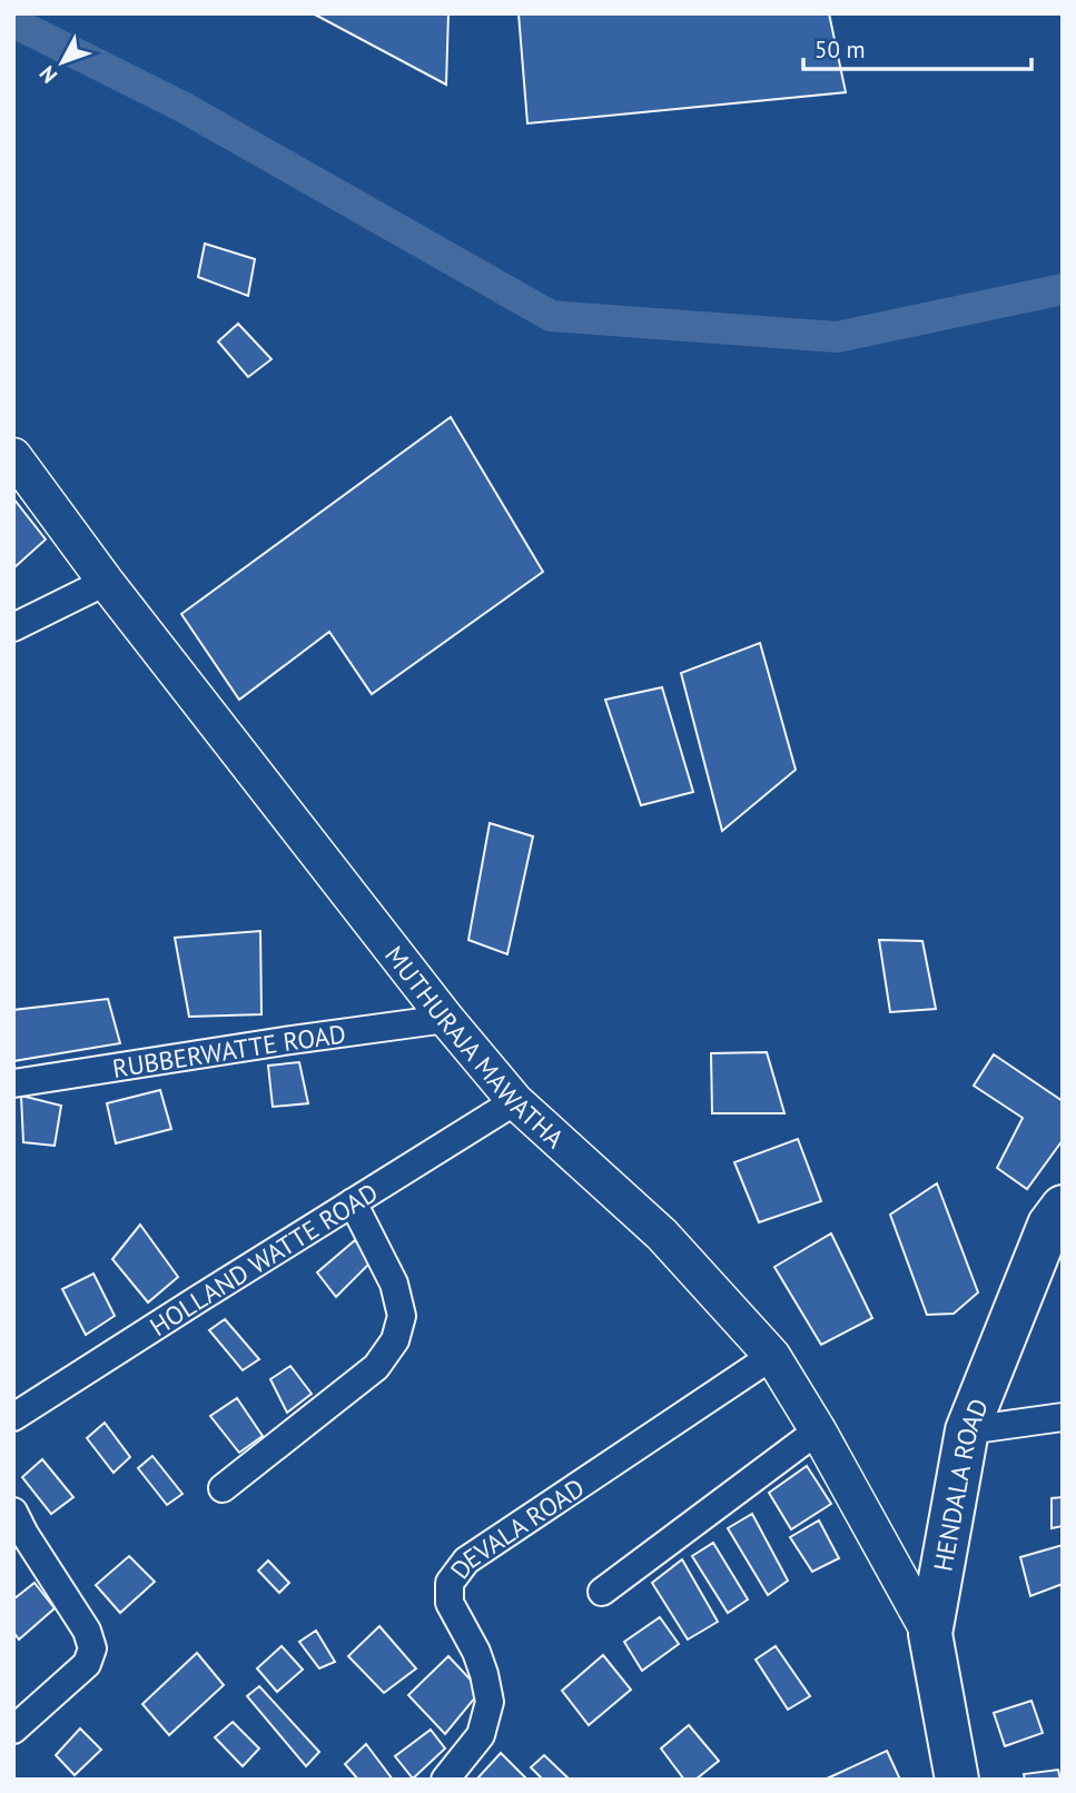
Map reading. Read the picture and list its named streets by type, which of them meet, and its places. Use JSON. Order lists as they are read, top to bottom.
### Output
{
  "streets": {
    "main road": ["HENDALA ROAD"],
    "street": [
      "MUTHURAJA MAWATHA",
      "RUBBERWATTE ROAD",
      "HOLLAND WATTE ROAD",
      "DEVALA ROAD"
    ]
  },
  "crossings": [
    ["MUTHURAJA MAWATHA", "RUBBERWATTE ROAD"],
    ["MUTHURAJA MAWATHA", "HOLLAND WATTE ROAD"],
    ["MUTHURAJA MAWATHA", "HENDALA ROAD"],
    ["MUTHURAJA MAWATHA", "DEVALA ROAD"]
  ],
  "scale_bar": "50 m",
  "north": "bottom left"
}
